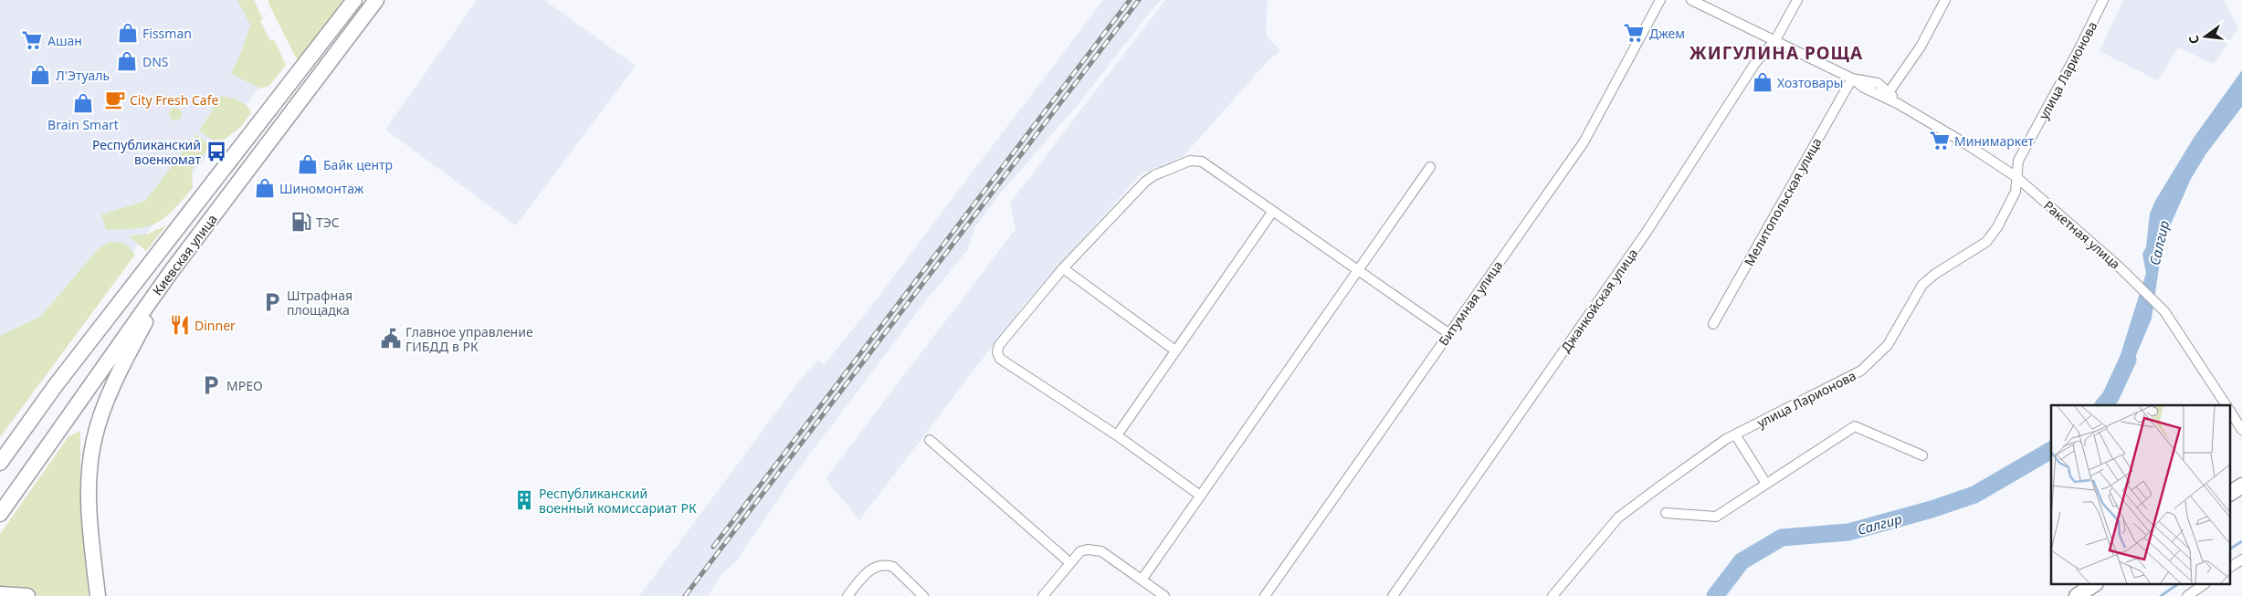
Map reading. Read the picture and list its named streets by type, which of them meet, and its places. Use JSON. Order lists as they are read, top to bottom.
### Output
{
  "streets": {
    "main road": ["Киевская улица"],
    "street": [
      "улица Ларионова",
      "Мелитопольская улица",
      "Ракетная улица",
      "Джанкойская улица",
      "Битумная улица"
    ]
  },
  "crossings": [
    ["улица Ларионова", "Ракетная улица"],
    ["Мелитопольская улица", "Ракетная улица"],
    ["Ракетная улица", "Джанкойская улица"]
  ],
  "districts": ["ЖИГУЛИНА РОЩА"],
  "water": ["Салгир"],
  "places": {
    "shop": [
      "Fissman",
      "DNS",
      "Л'Этуаль",
      "Хозтовары",
      "Brain Smart",
      "Байк центр",
      "Шиномонтаж"
    ],
    "supermarket": ["Джем", "Ашан", "Минимаркет"],
    "cafe": ["City Fresh Cafe"],
    "bus stop": ["Республиканский военкомат"],
    "fuel station": ["ТЭС"],
    "parking": ["Штрафная площадка", "МРЕО"],
    "restaurant": ["Dinner"],
    "public building": ["Главное управление ГИБДД в РК"],
    "building": ["Республиканский военный комиссариат РК"]
  },
  "north": "left"
}
